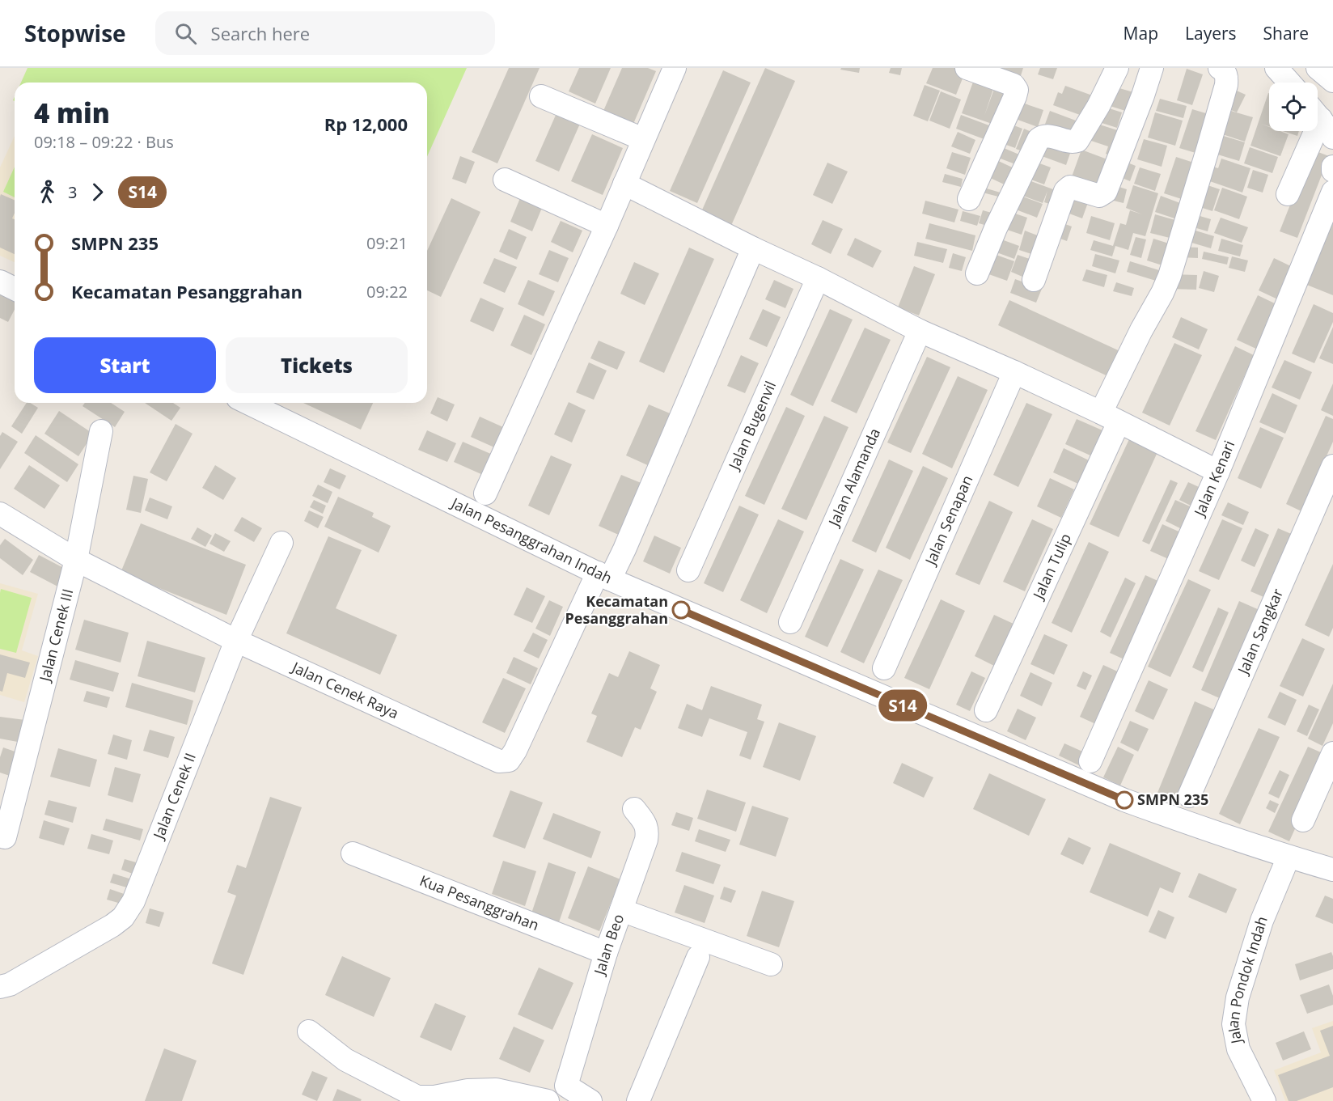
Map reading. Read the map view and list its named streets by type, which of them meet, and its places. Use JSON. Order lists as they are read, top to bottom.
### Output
{
  "streets": {
    "street": [
      "Jalan Bugenvil",
      "Jalan Alamanda",
      "Jalan Kenari",
      "Jalan Senapan",
      "Jalan Pesanggrahan Indah",
      "Jalan Tulip",
      "Jalan Sangkar",
      "Jalan Cenek III",
      "Jalan Cenek Raya",
      "Jalan Cenek II",
      "Kua Pesanggrahan",
      "Jalan Beo",
      "Jalan Pondok Indah"
    ]
  },
  "crossings": [
    ["Jalan Pesanggrahan Indah", "Jalan Cenek Raya"],
    ["Jalan Pesanggrahan Indah", "Jalan Pondok Indah"],
    ["Jalan Cenek III", "Jalan Cenek Raya"],
    ["Jalan Cenek Raya", "Jalan Cenek II"],
    ["Kua Pesanggrahan", "Jalan Beo"]
  ],
  "places": ["Kecamatan Pesanggrahan", "SMPN 235"],
  "lines": ["bus line S14"],
  "page": {
    "header": "Stopwise",
    "search": "Search here",
    "nav": ["Map", "Layers", "Share"],
    "on_map": "S14",
    "heading": ["4 min", "09:18 – 09:22 · Bus", "Rp 12,000"],
    "legs": ["3", "S14"],
    "list": [
      {
        "name": "SMPN 235",
        "value": "09:21"
      },
      {
        "name": "Kecamatan Pesanggrahan",
        "value": "09:22"
      }
    ],
    "buttons": ["Start", "Tickets"]
  }
}
